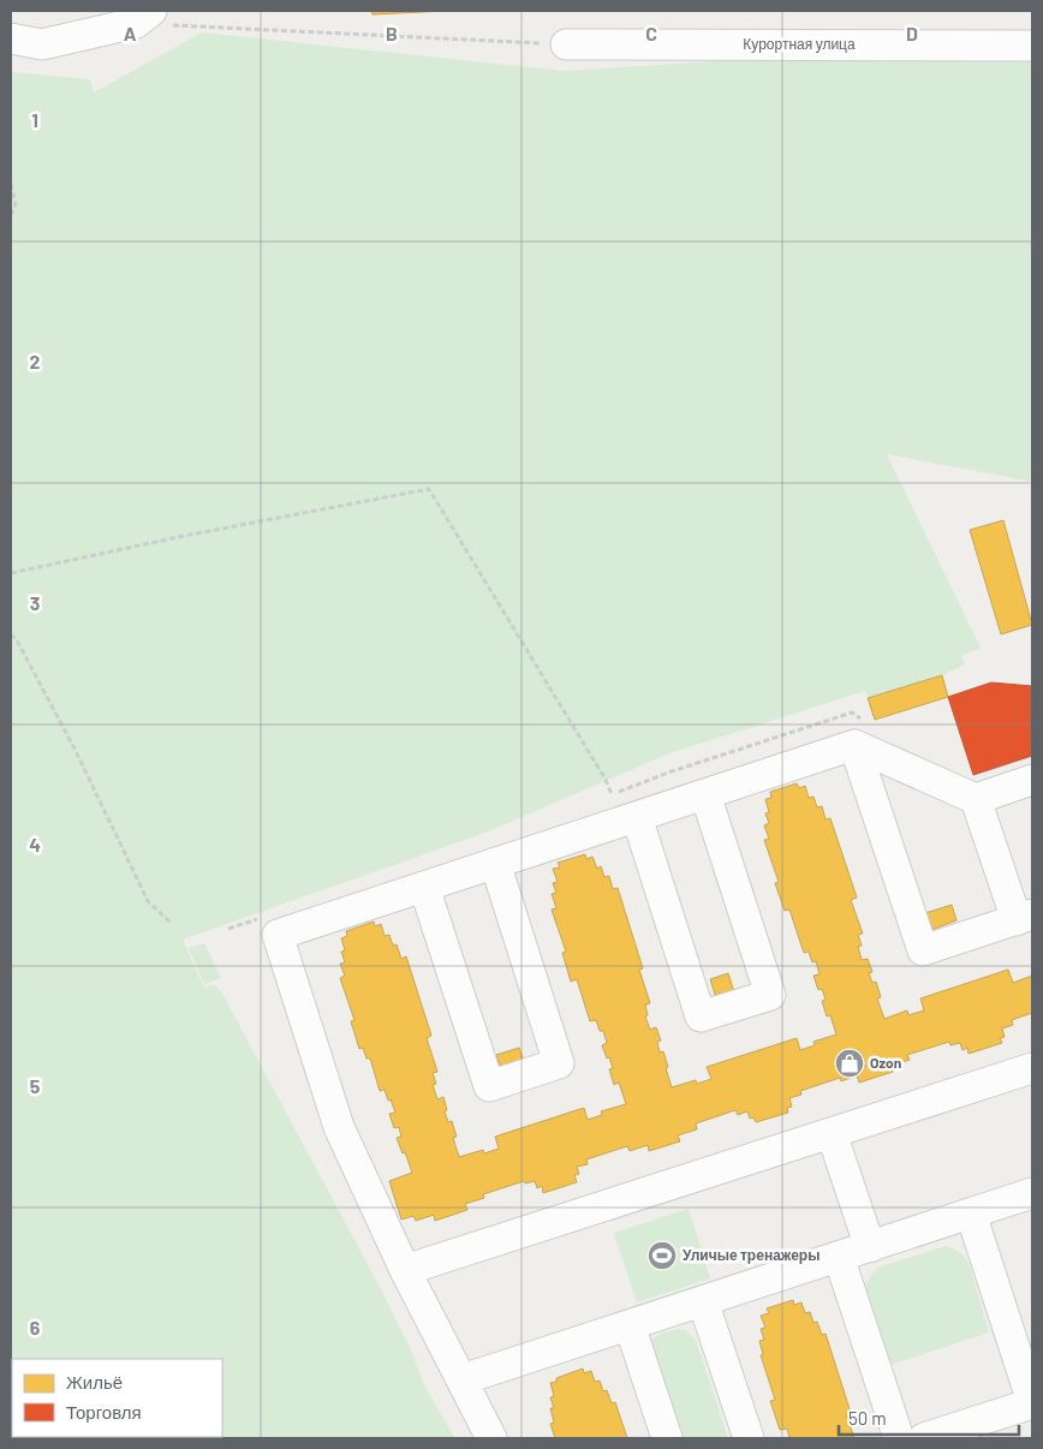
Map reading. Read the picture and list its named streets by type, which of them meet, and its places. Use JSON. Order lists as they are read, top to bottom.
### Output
{
  "streets": {
    "street": ["Курортная улица"]
  },
  "places": {
    "shop": ["Ozon"],
    "sports": ["Уличые тренажеры"]
  },
  "legend": ["Жильё", "Торговля"],
  "scale_bar": "50 m",
  "grid": {
    "columns": [
      "A",
      "B",
      "C",
      "D"
    ],
    "rows": [
      "1",
      "2",
      "3",
      "4",
      "5",
      "6"
    ]
  }
}
